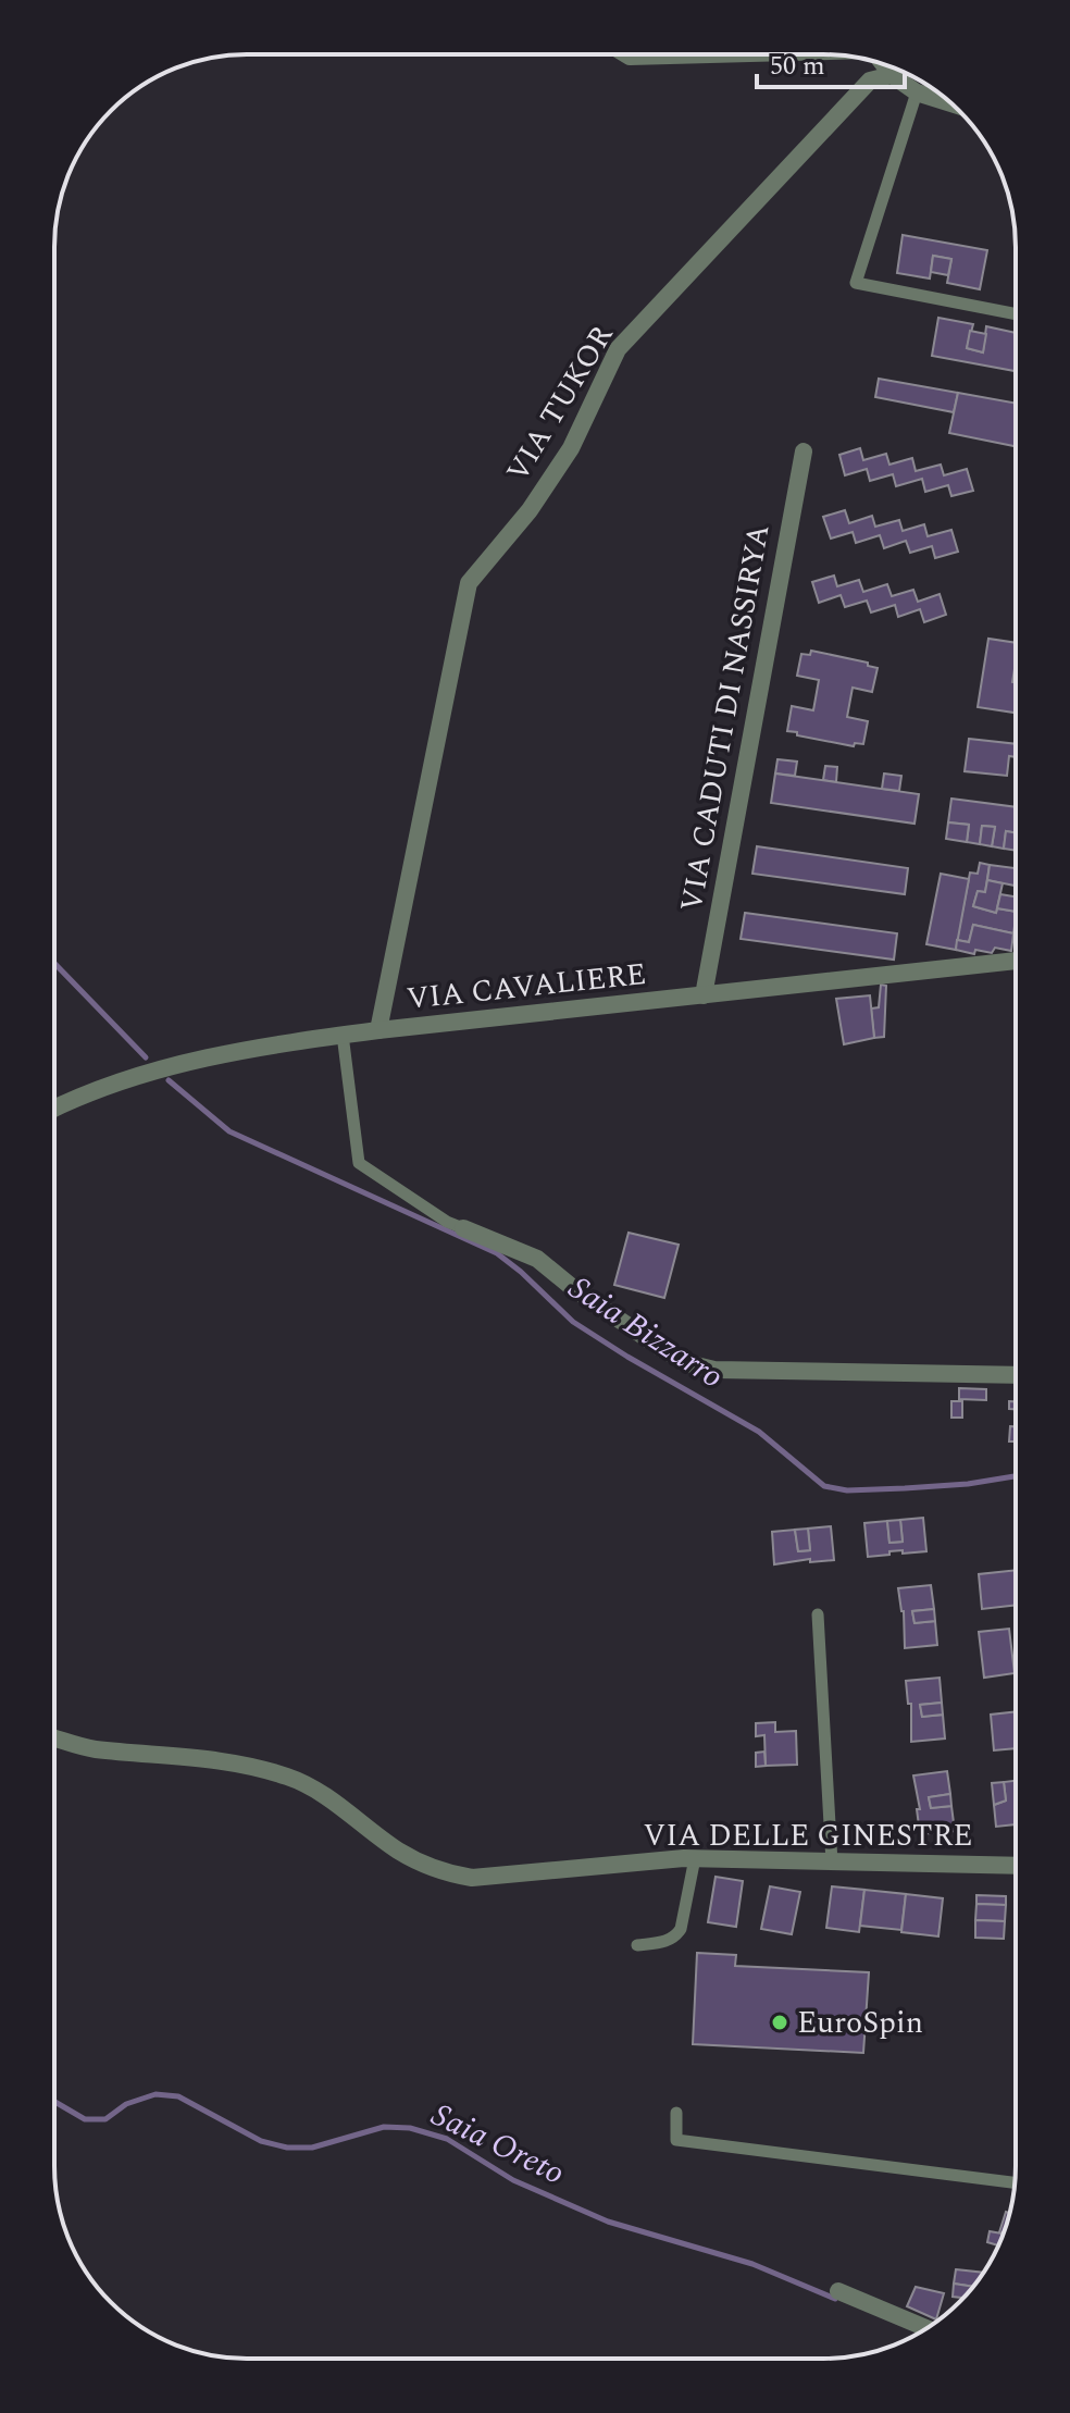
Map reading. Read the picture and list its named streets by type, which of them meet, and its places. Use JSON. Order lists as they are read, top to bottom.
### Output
{
  "streets": {
    "street": [
      "VIA TUKOR",
      "VIA CADUTI DI NASSIRYA",
      "VIA CAVALIERE",
      "VIA DELLE GINESTRE"
    ]
  },
  "crossings": [
    ["VIA TUKOR", "VIA CAVALIERE"],
    ["VIA CADUTI DI NASSIRYA", "VIA CAVALIERE"]
  ],
  "water": ["Saia Bizzarro", "Saia Oreto"],
  "places": ["EuroSpin"],
  "scale_bar": "50 m"
}
